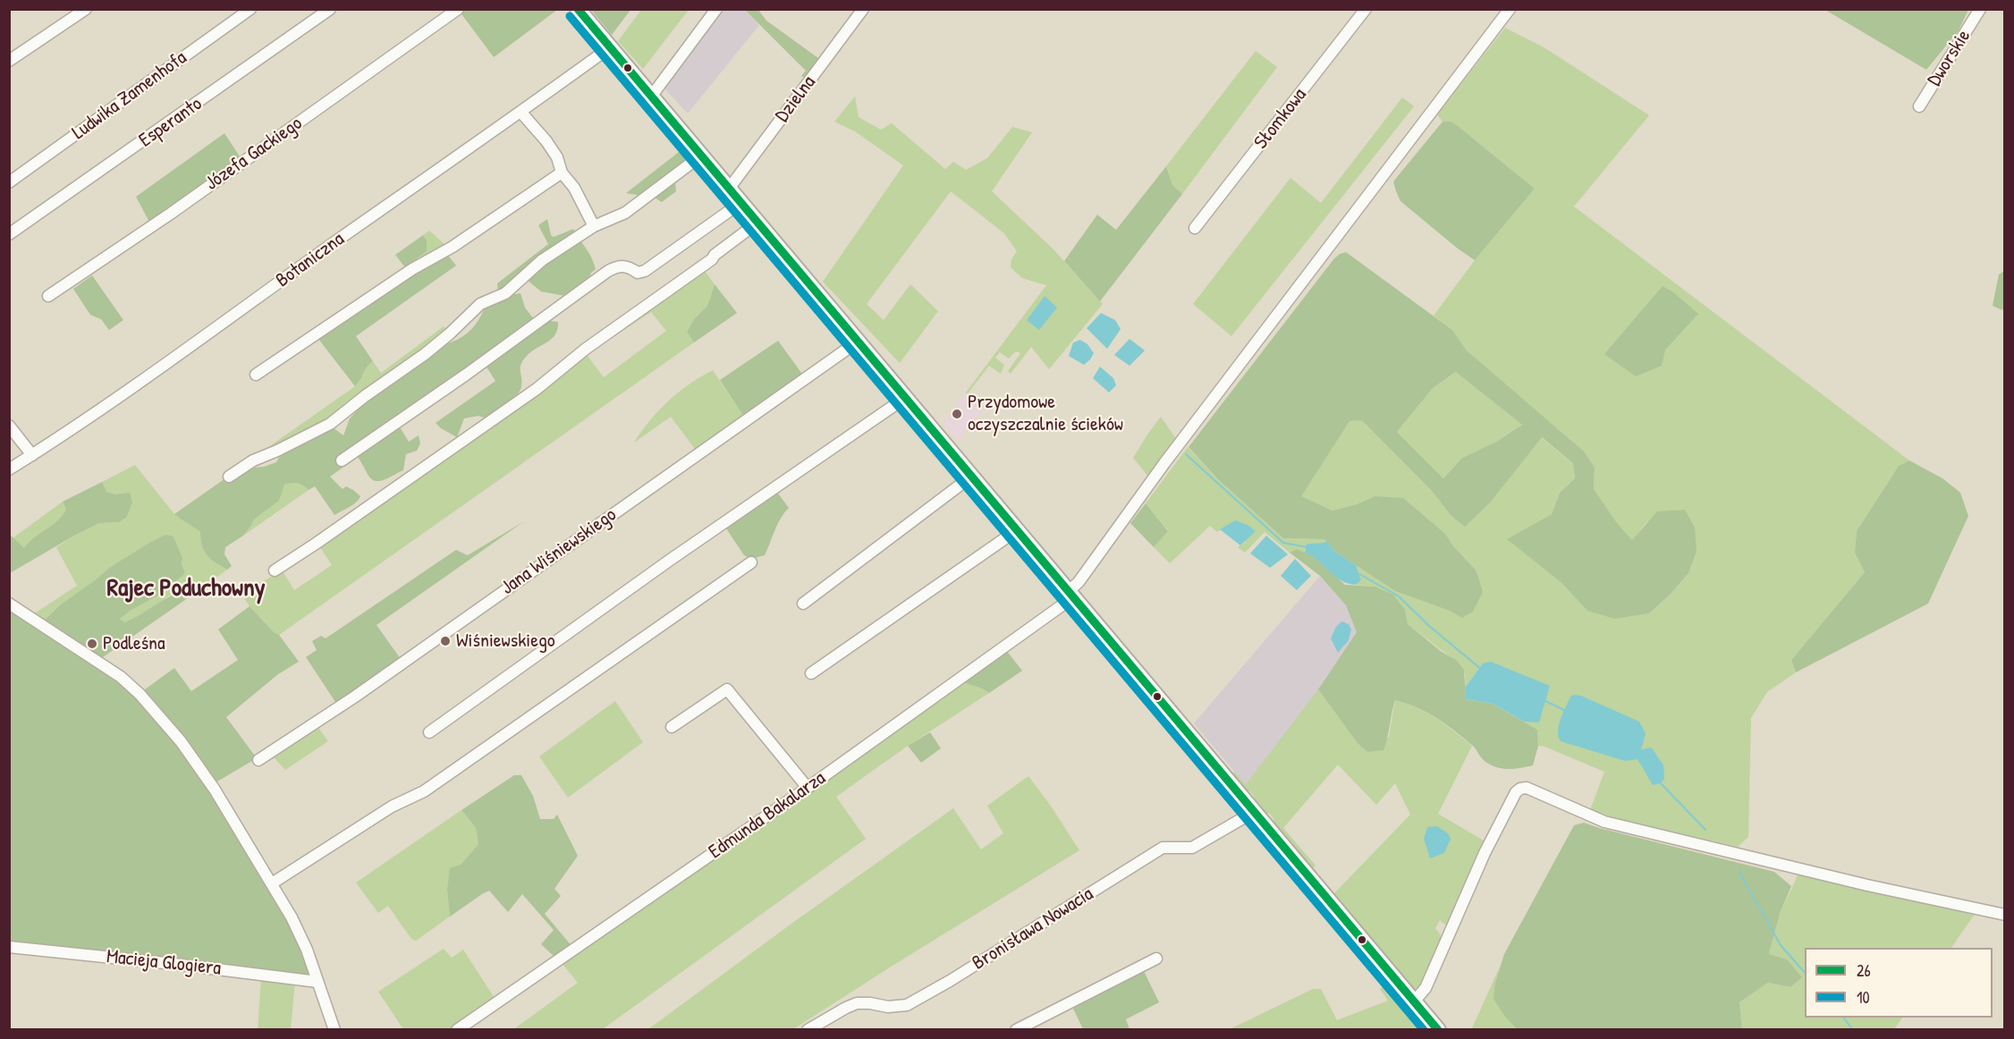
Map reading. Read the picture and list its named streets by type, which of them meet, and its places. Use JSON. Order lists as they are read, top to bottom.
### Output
{
  "streets": {
    "street": [
      "Dworskie",
      "Ludwika Zamenhofa",
      "Dzielna",
      "Słomkowa",
      "Esperanto",
      "Józefa Gackiego",
      "Botaniczna",
      "Jana Wiśniewskiego",
      "Edmunda Bakalarza",
      "Bronisława Nowacia",
      "Macieja Glogiera"
    ]
  },
  "districts": ["Rajec Poduchowny"],
  "places": ["Przydomowe oczyszczalnie ścieków", "Wiśniewskiego", "Podleśna"],
  "lines": ["transit line 26", "transit line 10"],
  "legend": ["26", "10"]
}
